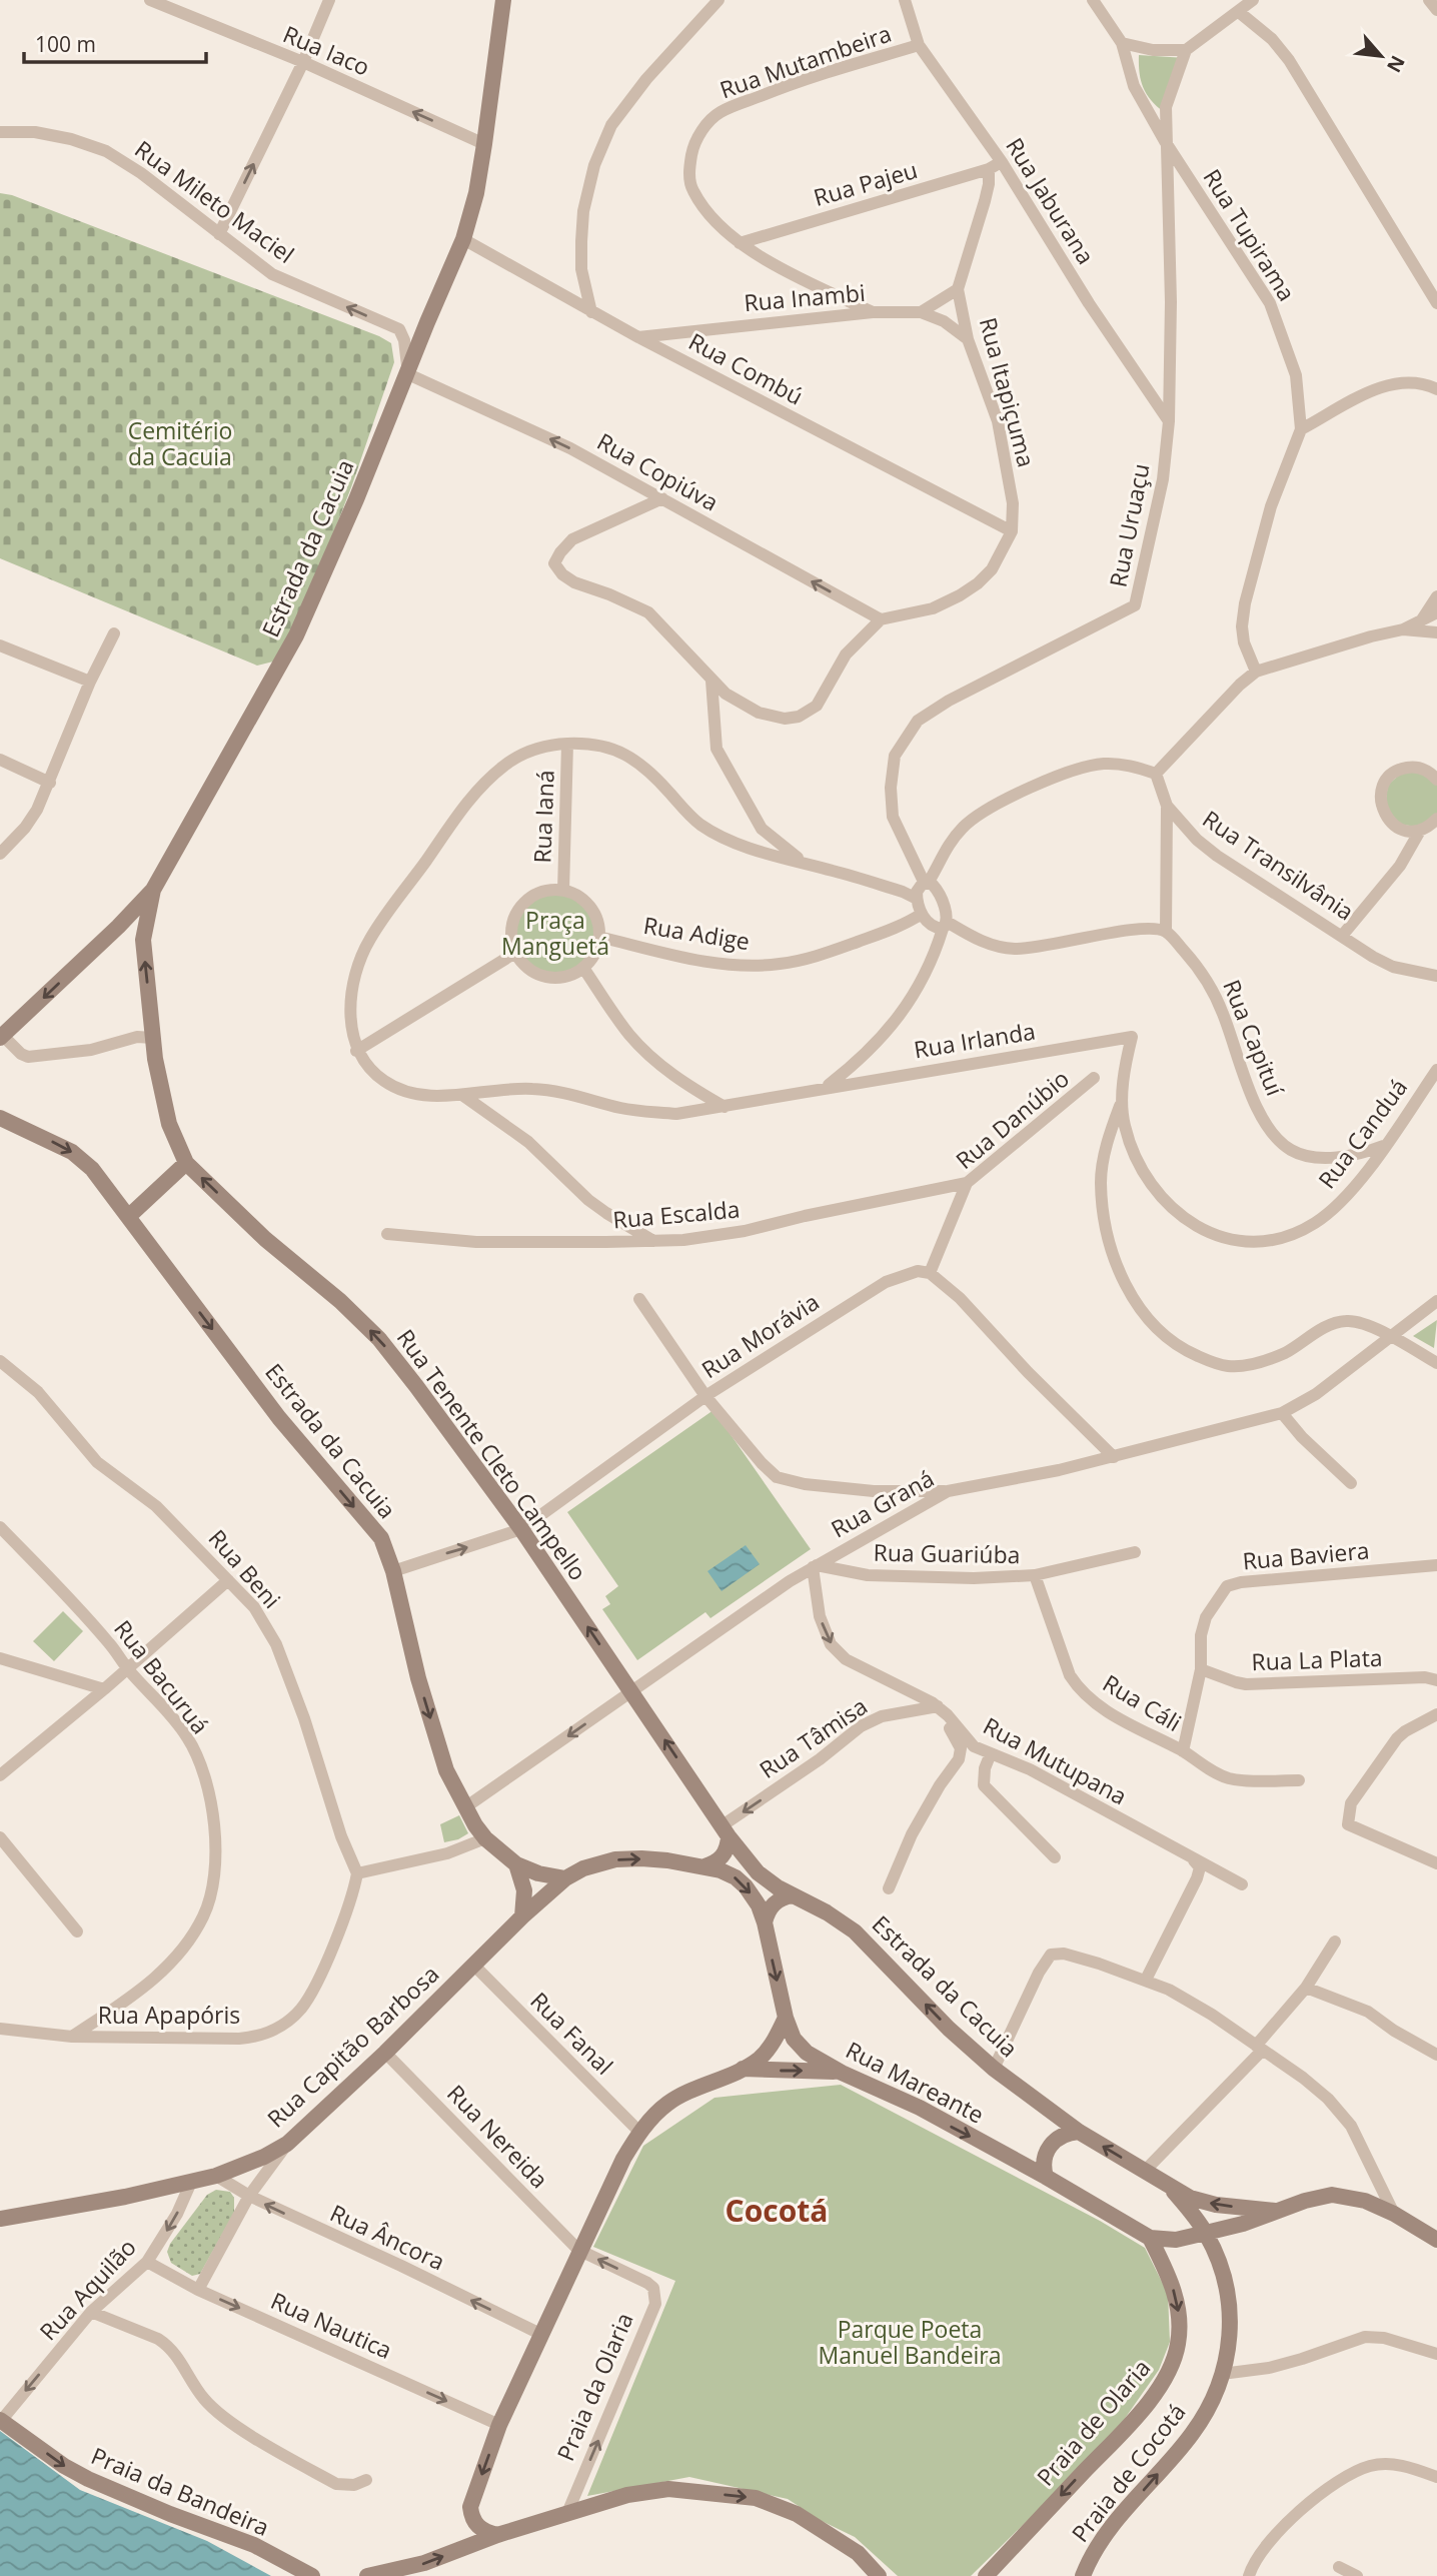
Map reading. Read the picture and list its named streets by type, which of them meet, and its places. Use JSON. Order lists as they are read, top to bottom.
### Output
{
  "streets": {
    "main road": [
      "Estrada da Cacuia",
      "Rua Tenente Cleto Campello",
      "Rua Capitão Barbosa",
      "Rua Mareante",
      "Praia de Olaria",
      "Praia de Cocotá",
      "Praia da Bandeira"
    ],
    "street": [
      "Rua Iaco",
      "Rua Mutambeira",
      "Rua Pajeu",
      "Rua Jaburana",
      "Rua Mileto Maciel",
      "Rua Tupirama",
      "Rua Inambi",
      "Rua Combú",
      "Rua Itapiçuma",
      "Rua Copiúva",
      "Rua Uruaçu",
      "Rua Ianá",
      "Rua Transilvânia",
      "Rua Adige",
      "Rua Capituí",
      "Rua Irlanda",
      "Rua Danúbio",
      "Rua Canduá",
      "Rua Escalda",
      "Rua Morávia",
      "Rua Graná",
      "Rua Guariúba",
      "Rua Baviera",
      "Rua Beni",
      "Rua La Plata",
      "Rua Bacuruá",
      "Rua Cáli",
      "Rua Tâmisa",
      "Rua Mutupana",
      "Rua Apapóris",
      "Rua Fanal",
      "Rua Nereida",
      "Rua Âncora",
      "Rua Aquilão",
      "Rua Nautica",
      "Praia da Olaria"
    ]
  },
  "crossings": [
    ["Rua Iaco", "Estrada da Cacuia"],
    ["Rua Mutambeira", "Rua Pajeu"],
    ["Rua Mutambeira", "Rua Jaburana"],
    ["Rua Mutambeira", "Rua Inambi"],
    ["Rua Pajeu", "Rua Jaburana"],
    ["Rua Pajeu", "Rua Itapiçuma"],
    ["Rua Jaburana", "Rua Uruaçu"],
    ["Rua Tupirama", "Rua Uruaçu"],
    ["Rua Inambi", "Rua Combú"],
    ["Rua Inambi", "Rua Itapiçuma"],
    ["Rua Combú", "Rua Itapiçuma"],
    ["Rua Combú", "Estrada da Cacuia"],
    ["Rua Itapiçuma", "Rua Copiúva"],
    ["Rua Copiúva", "Estrada da Cacuia"],
    ["Estrada da Cacuia", "Rua Morávia"],
    ["Estrada da Cacuia", "Rua Tenente Cleto Campello"],
    ["Estrada da Cacuia", "Rua Graná"],
    ["Estrada da Cacuia", "Rua Tâmisa"],
    ["Estrada da Cacuia", "Rua Capitão Barbosa"],
    ["Estrada da Cacuia", "Praia de Cocotá"],
    ["Rua Ianá", "Rua Adige"],
    ["Rua Capituí", "Rua Canduá"],
    ["Rua Irlanda", "Rua Canduá"],
    ["Rua Danúbio", "Rua Escalda"],
    ["Rua Danúbio", "Rua Morávia"],
    ["Rua Morávia", "Rua Tenente Cleto Campello"],
    ["Rua Tenente Cleto Campello", "Rua Graná"],
    ["Rua Tenente Cleto Campello", "Rua Tâmisa"],
    ["Rua Graná", "Rua Guariúba"],
    ["Rua Graná", "Rua Mutupana"],
    ["Rua Guariúba", "Rua Cáli"],
    ["Rua Guariúba", "Rua Mutupana"],
    ["Rua Baviera", "Rua La Plata"],
    ["Rua Baviera", "Rua Cáli"],
    ["Rua Beni", "Rua Apapóris"],
    ["Rua Bacuruá", "Rua Apapóris"],
    ["Rua Tâmisa", "Rua Mutupana"],
    ["Rua Fanal", "Rua Capitão Barbosa"],
    ["Rua Capitão Barbosa", "Rua Mareante"],
    ["Rua Capitão Barbosa", "Rua Nereida"],
    ["Rua Capitão Barbosa", "Rua Âncora"],
    ["Rua Capitão Barbosa", "Rua Aquilão"],
    ["Rua Mareante", "Praia de Olaria"],
    ["Rua Nereida", "Praia da Olaria"],
    ["Rua Aquilão", "Rua Nautica"],
    ["Rua Aquilão", "Praia da Bandeira"]
  ],
  "one_way": [
    "Rua Iaco",
    "Rua Mileto Maciel",
    "Rua Copiúva",
    "Rua Tenente Cleto Campello",
    "Rua Tâmisa",
    "Rua Mareante",
    "Rua Âncora",
    "Praia da Olaria",
    "Praia de Olaria",
    "Praia de Cocotá",
    "Praia da Bandeira"
  ],
  "districts": ["Cocotá"],
  "parks": ["Cemitério da Cacuia", "Praça Manguetá", "Parque Poeta Manuel Bandeira"],
  "scale_bar": "100 m",
  "north": "bottom right"
}
